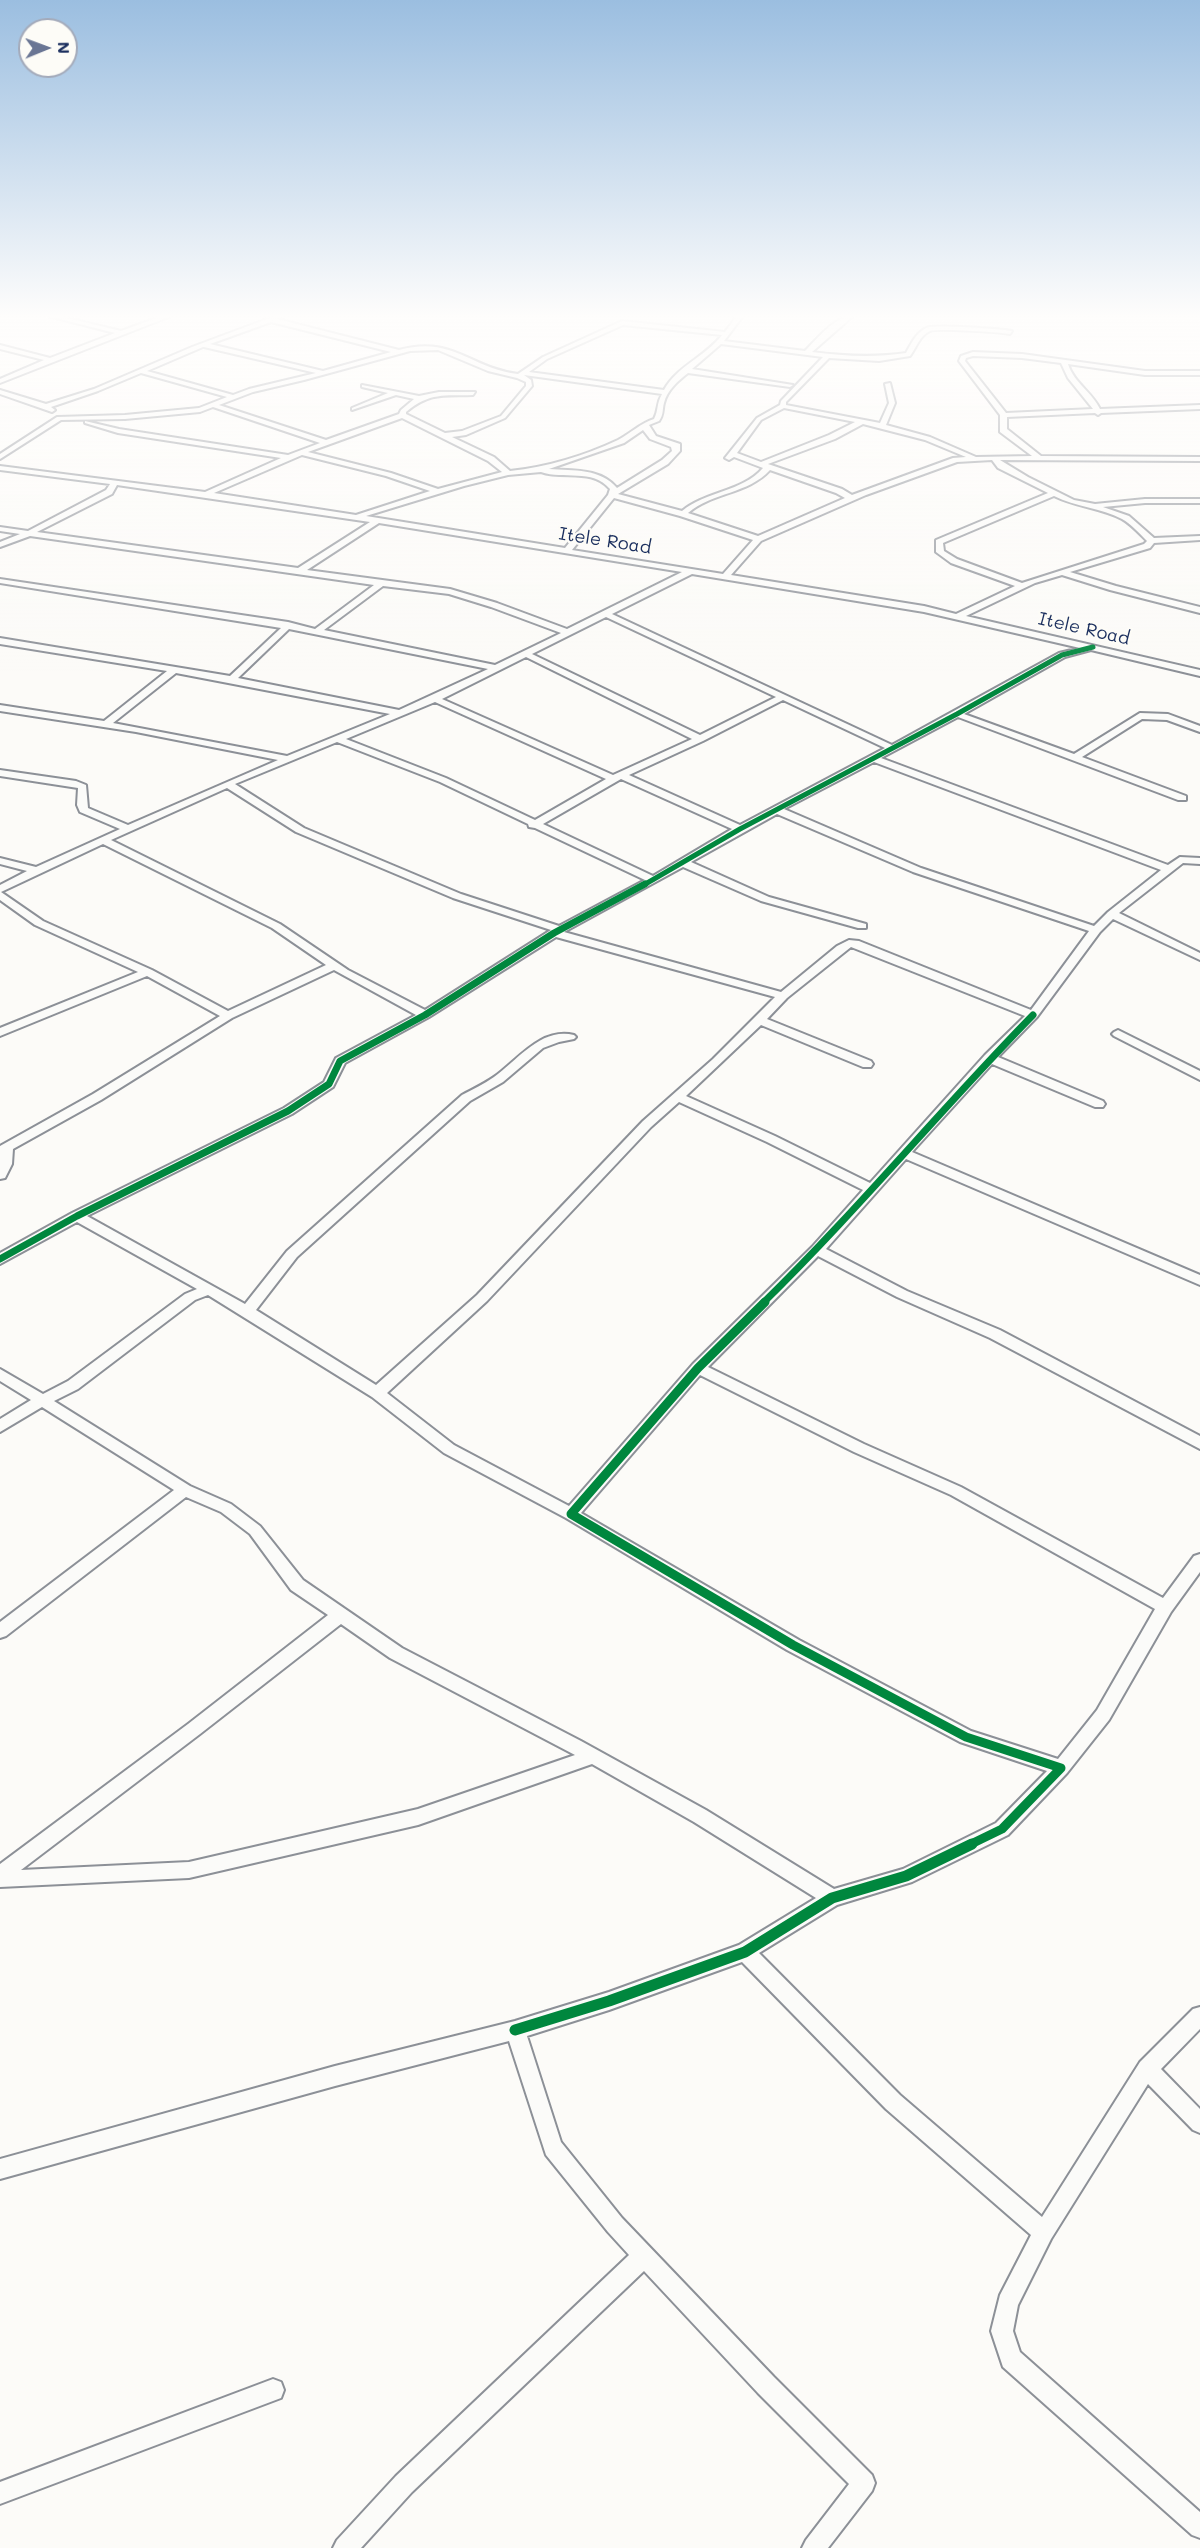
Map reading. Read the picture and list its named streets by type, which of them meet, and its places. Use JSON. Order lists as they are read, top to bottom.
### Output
{
  "streets": {
    "street": ["Itele Road"]
  },
  "north": "right"
}
